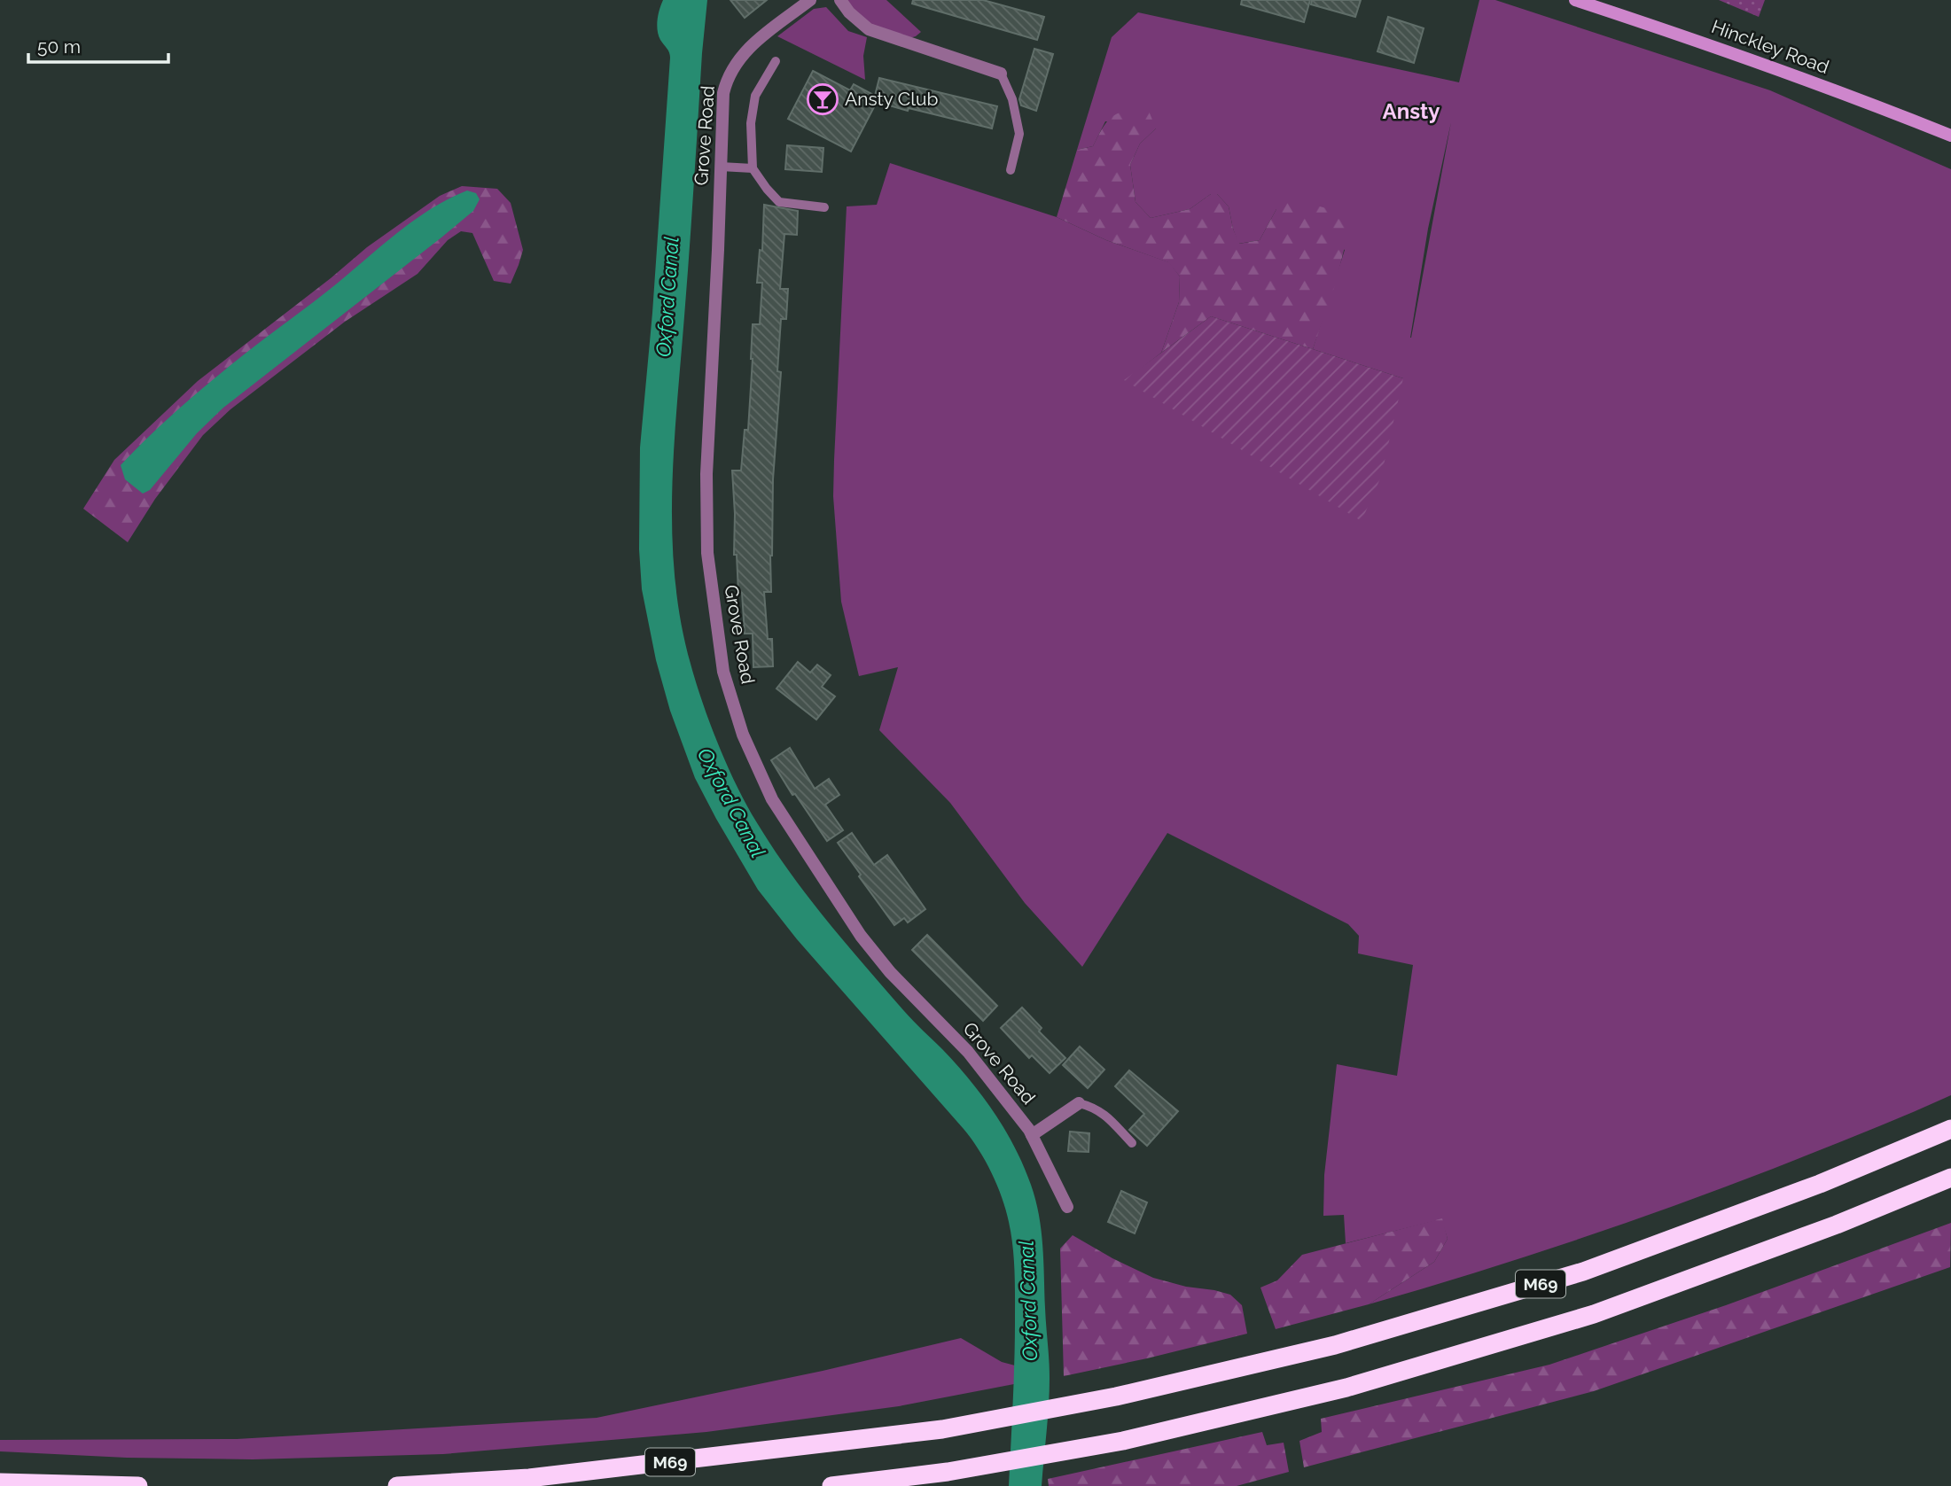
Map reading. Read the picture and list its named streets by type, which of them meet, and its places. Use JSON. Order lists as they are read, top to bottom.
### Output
{
  "streets": {
    "highway": ["M69"],
    "main road": ["Hinckley Road"],
    "street": ["Grove Road"]
  },
  "districts": ["Ansty"],
  "water": ["Oxford Canal"],
  "places": {
    "bar": ["Ansty Club"]
  },
  "scale_bar": "50 m"
}
